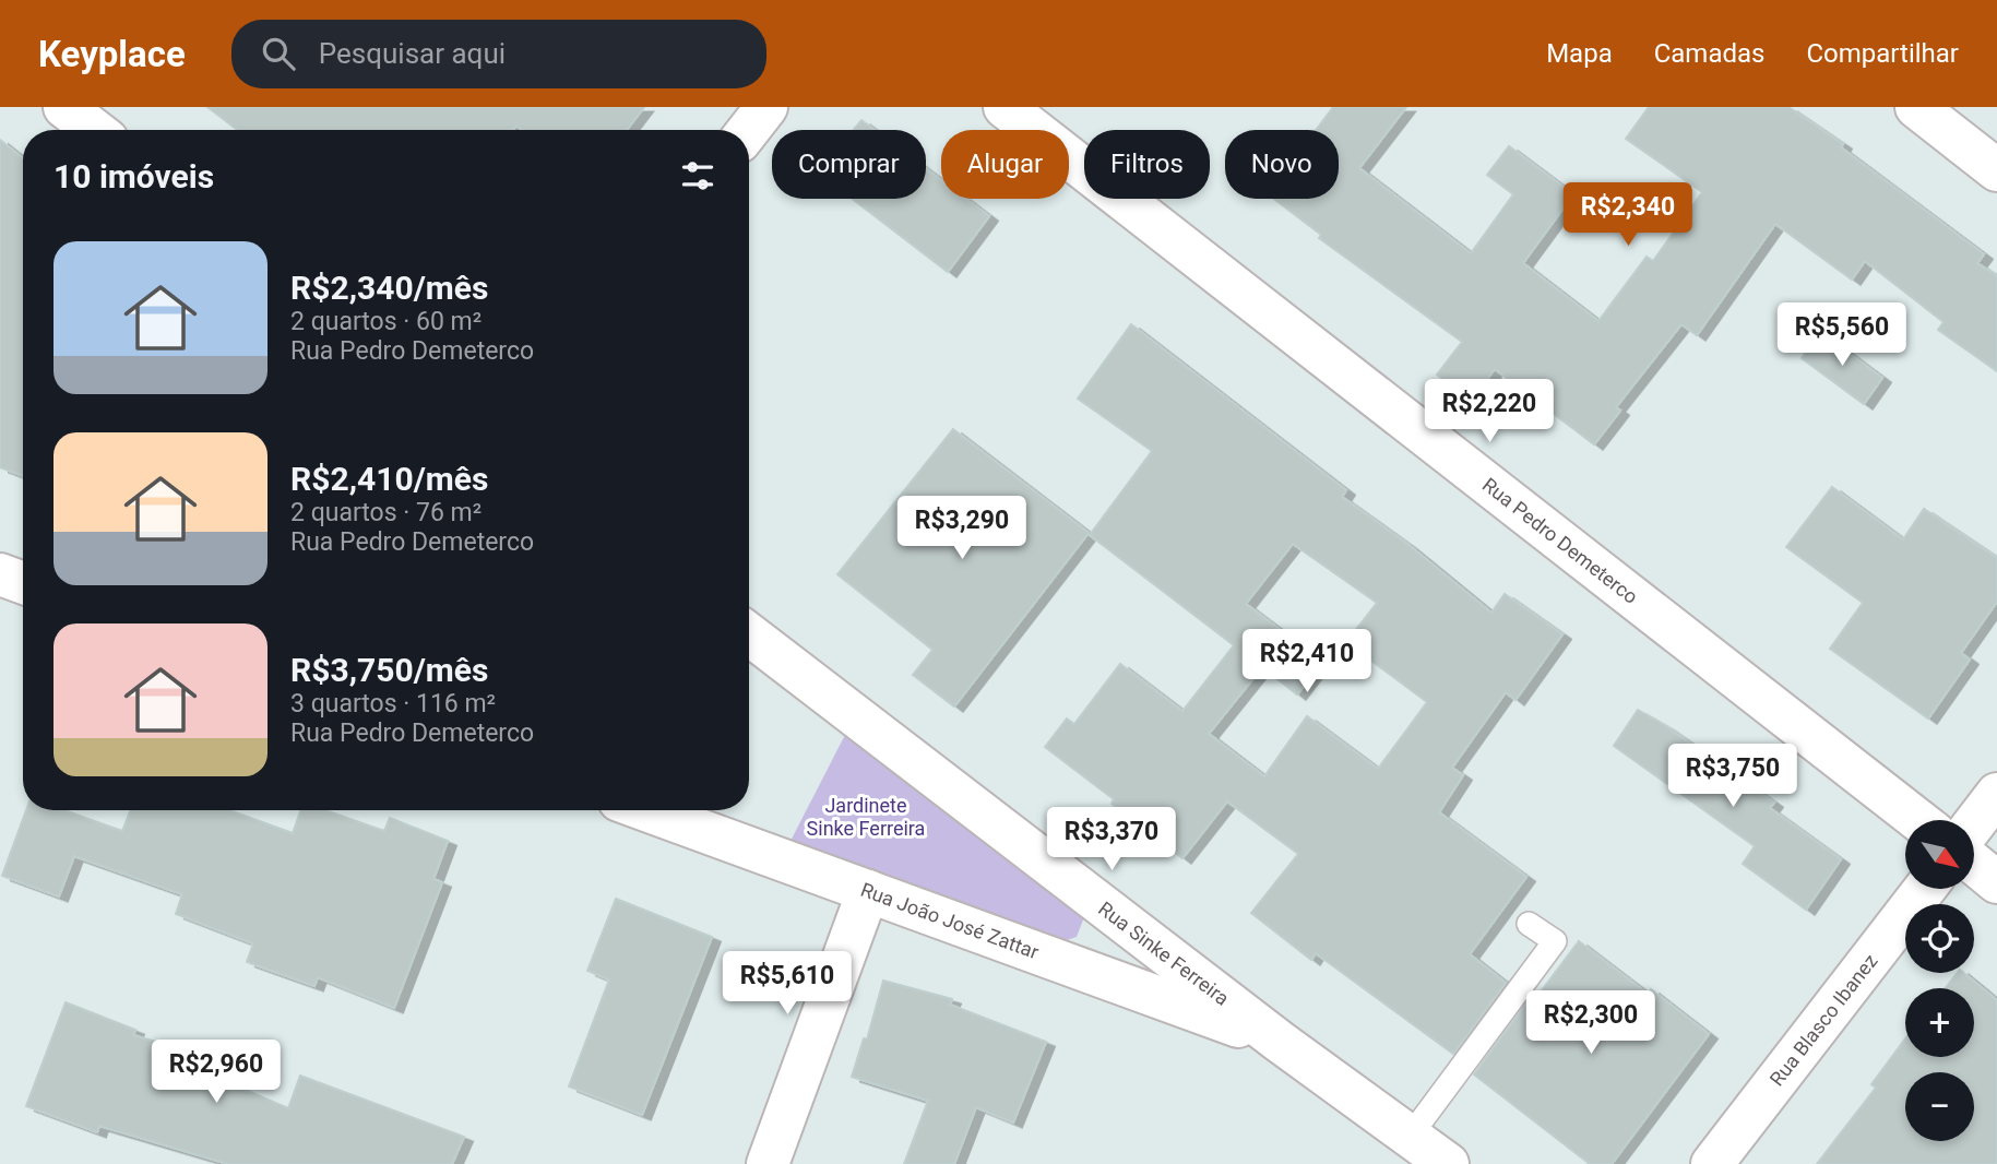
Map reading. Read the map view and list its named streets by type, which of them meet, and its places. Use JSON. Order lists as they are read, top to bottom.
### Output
{
  "streets": {
    "street": [
      "Rua Pedro Demeterco",
      "Rua João José Zattar",
      "Rua Sinke Ferreira",
      "Rua Blasco Ibanez"
    ]
  },
  "crossings": [
    ["Rua João José Zattar", "Rua Sinke Ferreira"]
  ],
  "parks": ["Jardinete Sinke Ferreira"],
  "north": "bottom right",
  "page": {
    "header": "Keyplace",
    "search": "Pesquisar aqui",
    "nav": ["Mapa", "Camadas", "Compartilhar"],
    "chip": [
      "Comprar",
      "Alugar",
      "Filtros",
      "Novo"
    ],
    "heading": "10 imóveis",
    "price": [
      "R$2,340",
      "R$5,560",
      "R$2,220",
      "R$3,290",
      "R$2,410",
      "R$3,750",
      "R$3,370",
      "R$5,610",
      "R$2,300",
      "R$2,960"
    ],
    "list": [
      {
        "name": "R$2,340/mês",
        "note": "2 quartos · 60 m² · Rua Pedro Demeterco"
      },
      {
        "name": "R$2,410/mês",
        "note": "2 quartos · 76 m² · Rua Pedro Demeterco"
      },
      {
        "name": "R$3,750/mês",
        "note": "3 quartos · 116 m² · Rua Pedro Demeterco"
      }
    ],
    "map_buttons": ["+", "−"]
  }
}
